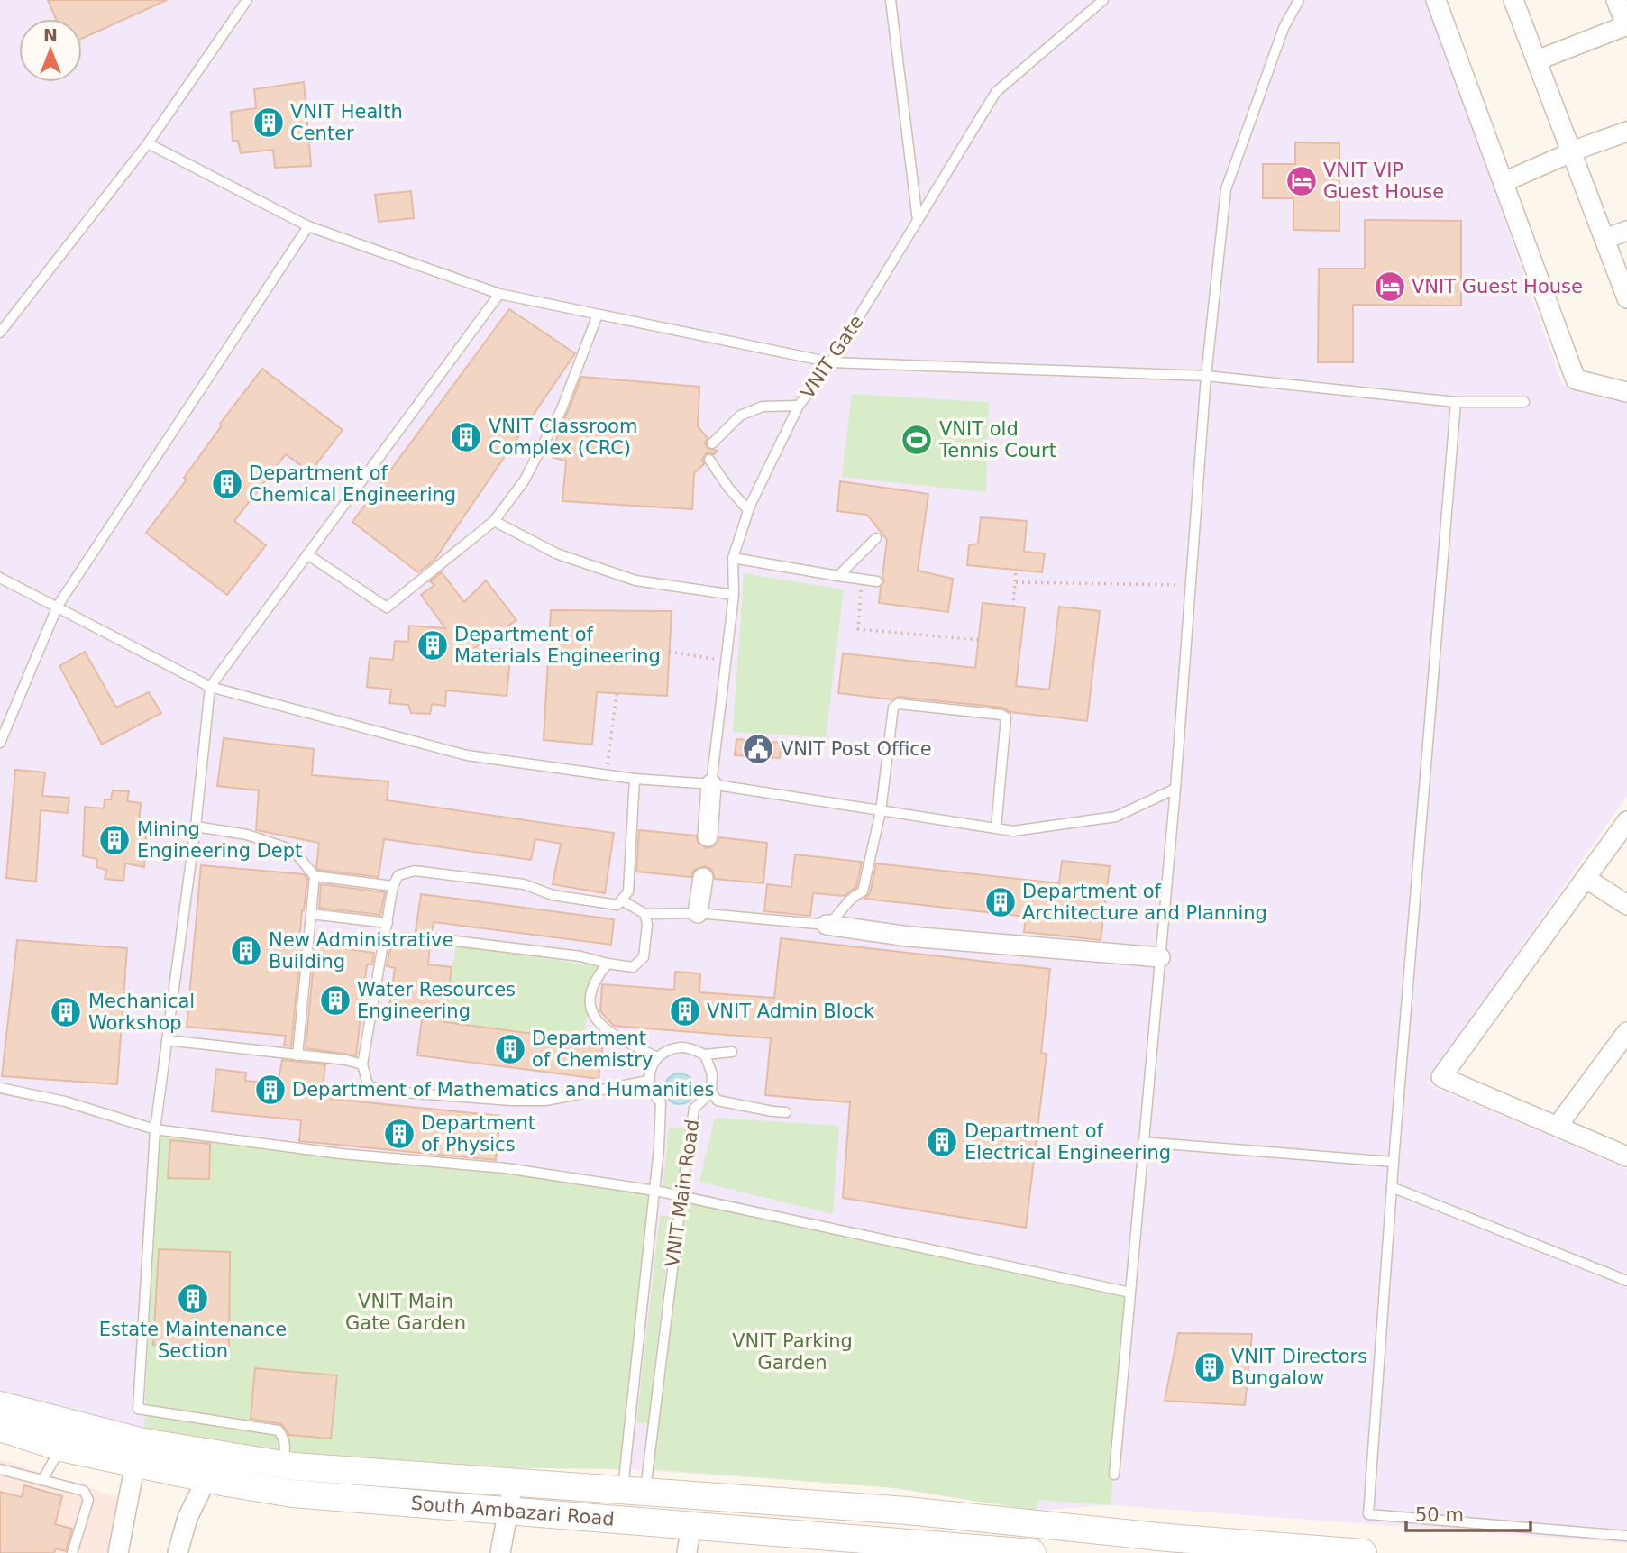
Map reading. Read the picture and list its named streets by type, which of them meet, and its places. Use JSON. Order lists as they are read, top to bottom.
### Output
{
  "streets": {
    "main road": ["South Ambazari Road"],
    "lane": ["VNIT Gate", "VNIT Main Road"]
  },
  "parks": ["VNIT Main Gate Garden", "VNIT Parking Garden"],
  "places": {
    "building": [
      "VNIT Health Center",
      "VNIT Classroom Complex (CRC)",
      "Department of Chemical Engineering",
      "Department of Materials Engineering",
      "Mining Engineering Dept",
      "Department of Architecture and Planning",
      "New Administrative Building",
      "Water Resources Engineering",
      "VNIT Admin Block",
      "Mechanical Workshop",
      "Department of Chemistry",
      "Department of Mathematics and Humanities",
      "Department of Physics",
      "Department of Electrical Engineering",
      "Estate Maintenance Section",
      "VNIT Directors Bungalow"
    ],
    "hotel": ["VNIT VIP Guest House", "VNIT Guest House"],
    "sports": ["VNIT old Tennis Court"],
    "public building": ["VNIT Post Office"]
  },
  "scale_bar": "50 m",
  "north": "top"
}
